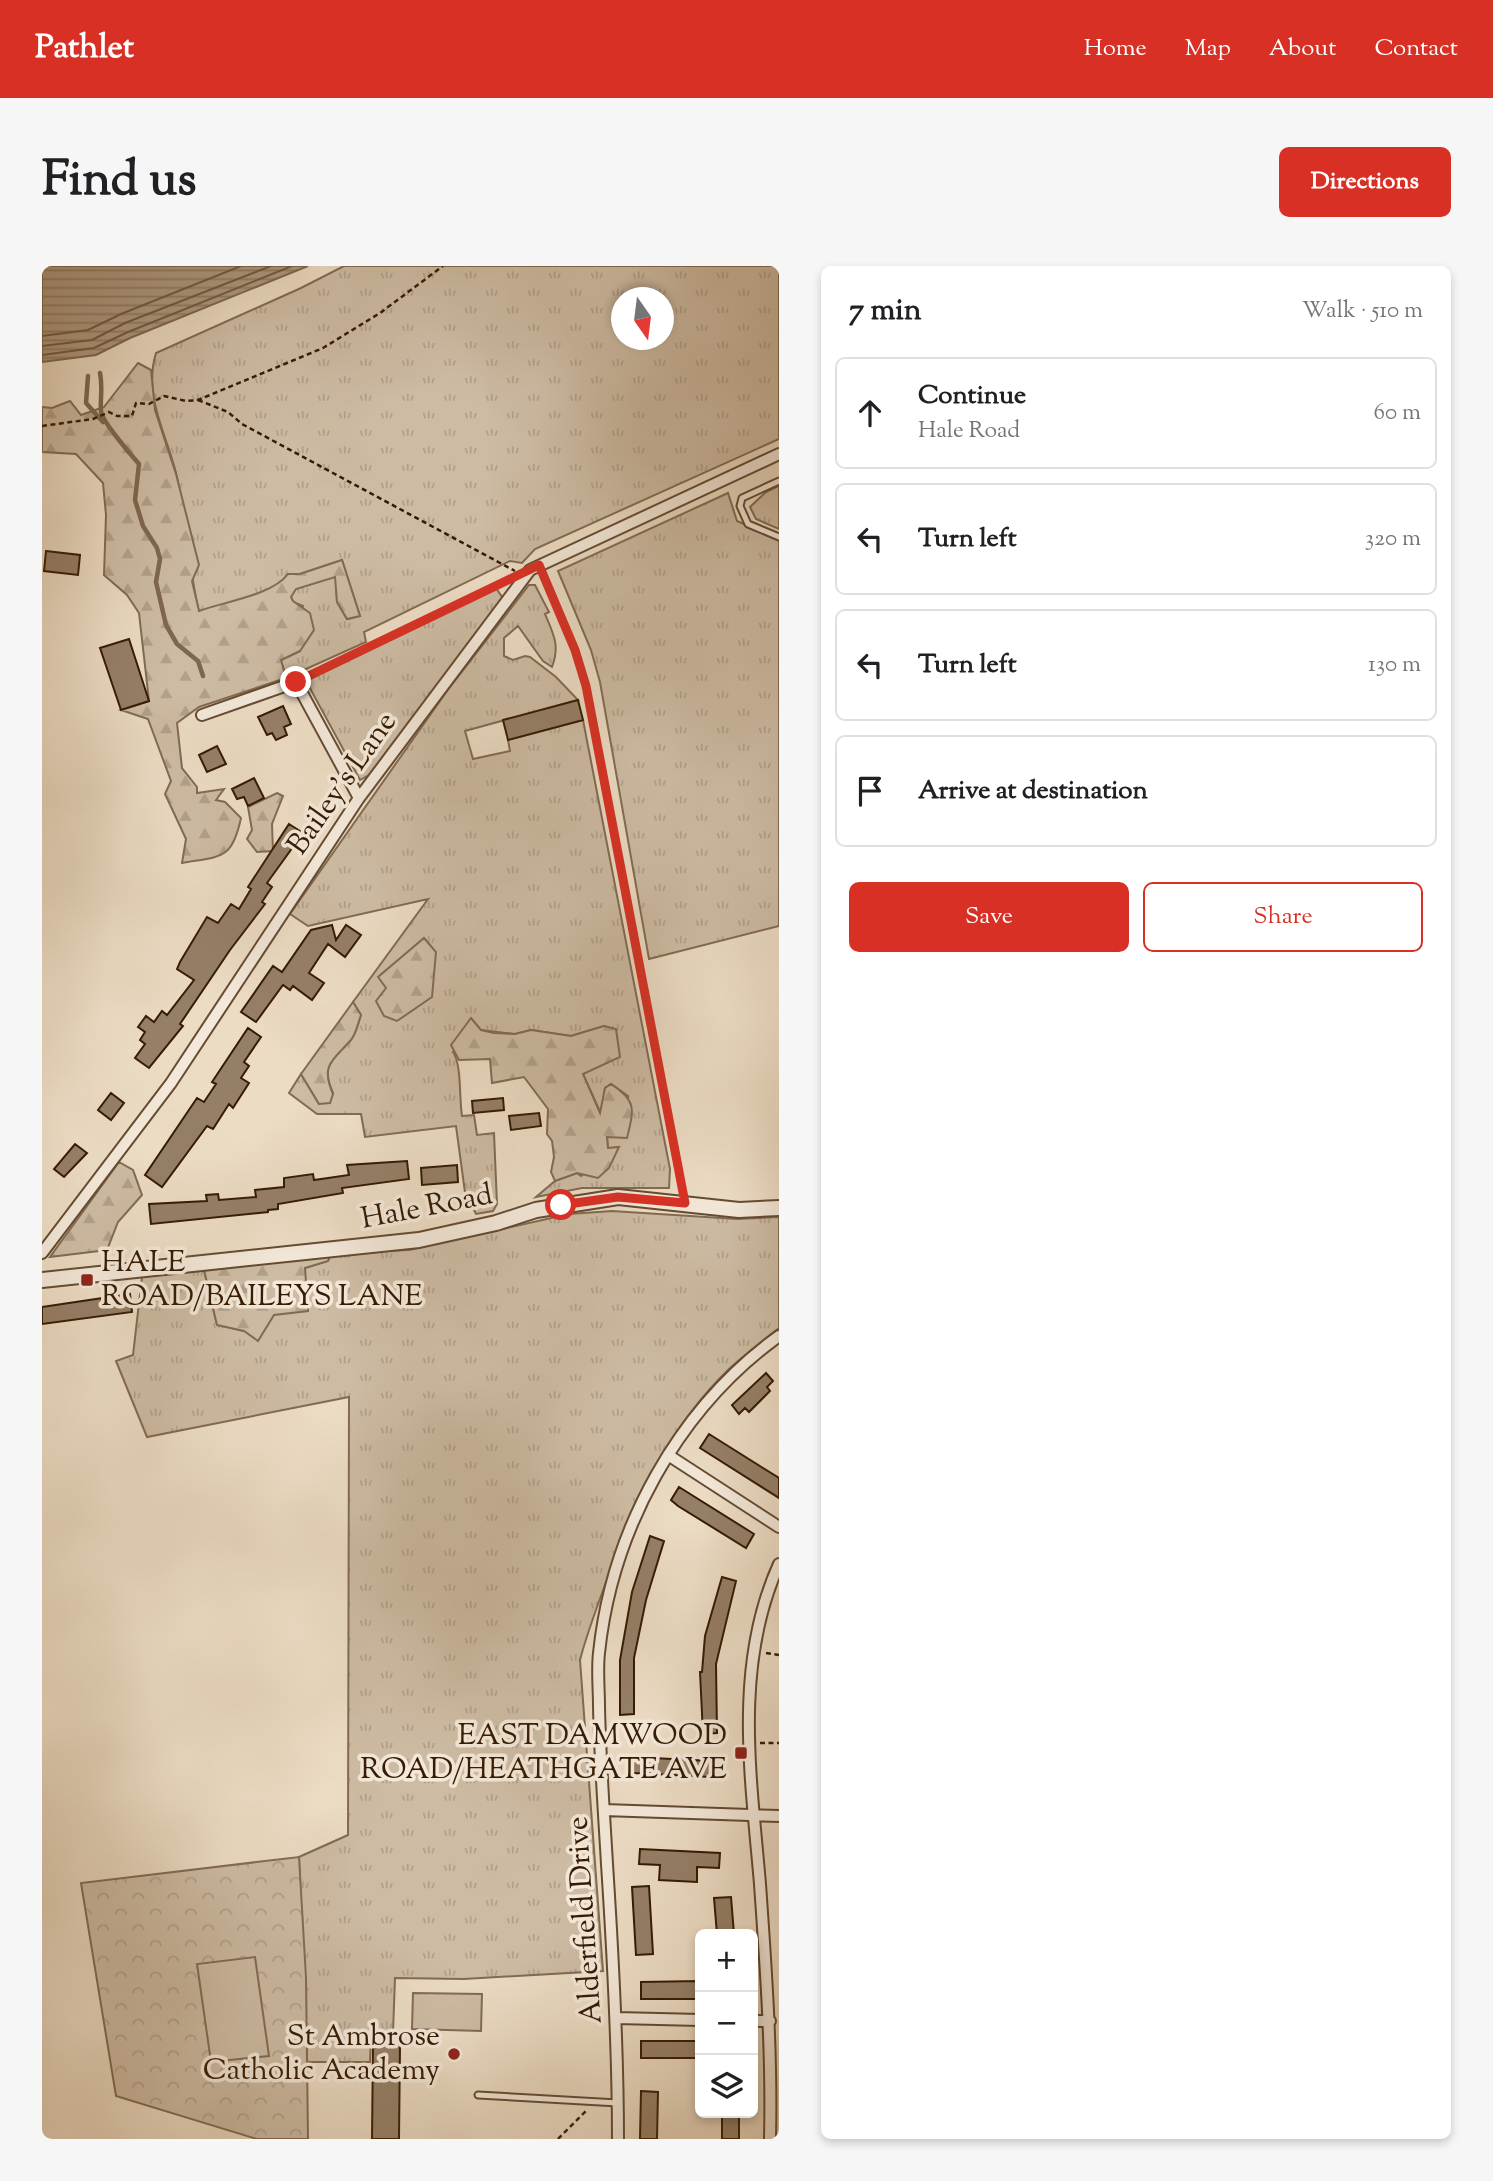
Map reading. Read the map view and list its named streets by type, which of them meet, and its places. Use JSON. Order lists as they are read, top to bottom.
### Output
{
  "streets": {
    "street": ["Bailey's Lane", "Hale Road", "Alderfield Drive"]
  },
  "places": {
    "transit": ["HALE ROAD/BAILEYS LANE", "EAST DAMWOOD ROAD/HEATHGATE AVE"],
    "other": ["St Ambrose Catholic Academy"]
  },
  "north": "bottom",
  "page": {
    "header": "Pathlet",
    "nav": [
      "Home",
      "Map",
      "About",
      "Contact"
    ],
    "title": "Find us",
    "buttons": [
      "Directions",
      ["Save", "Share"]
    ],
    "heading": ["7 min", "Walk · 510 m"],
    "list": [
      ["Continue", "Hale Road", "60 m"],
      ["Turn left", "320 m"],
      ["Turn left", "130 m"],
      "Arrive at destination"
    ],
    "map_buttons": ["+", "−"]
  }
}
